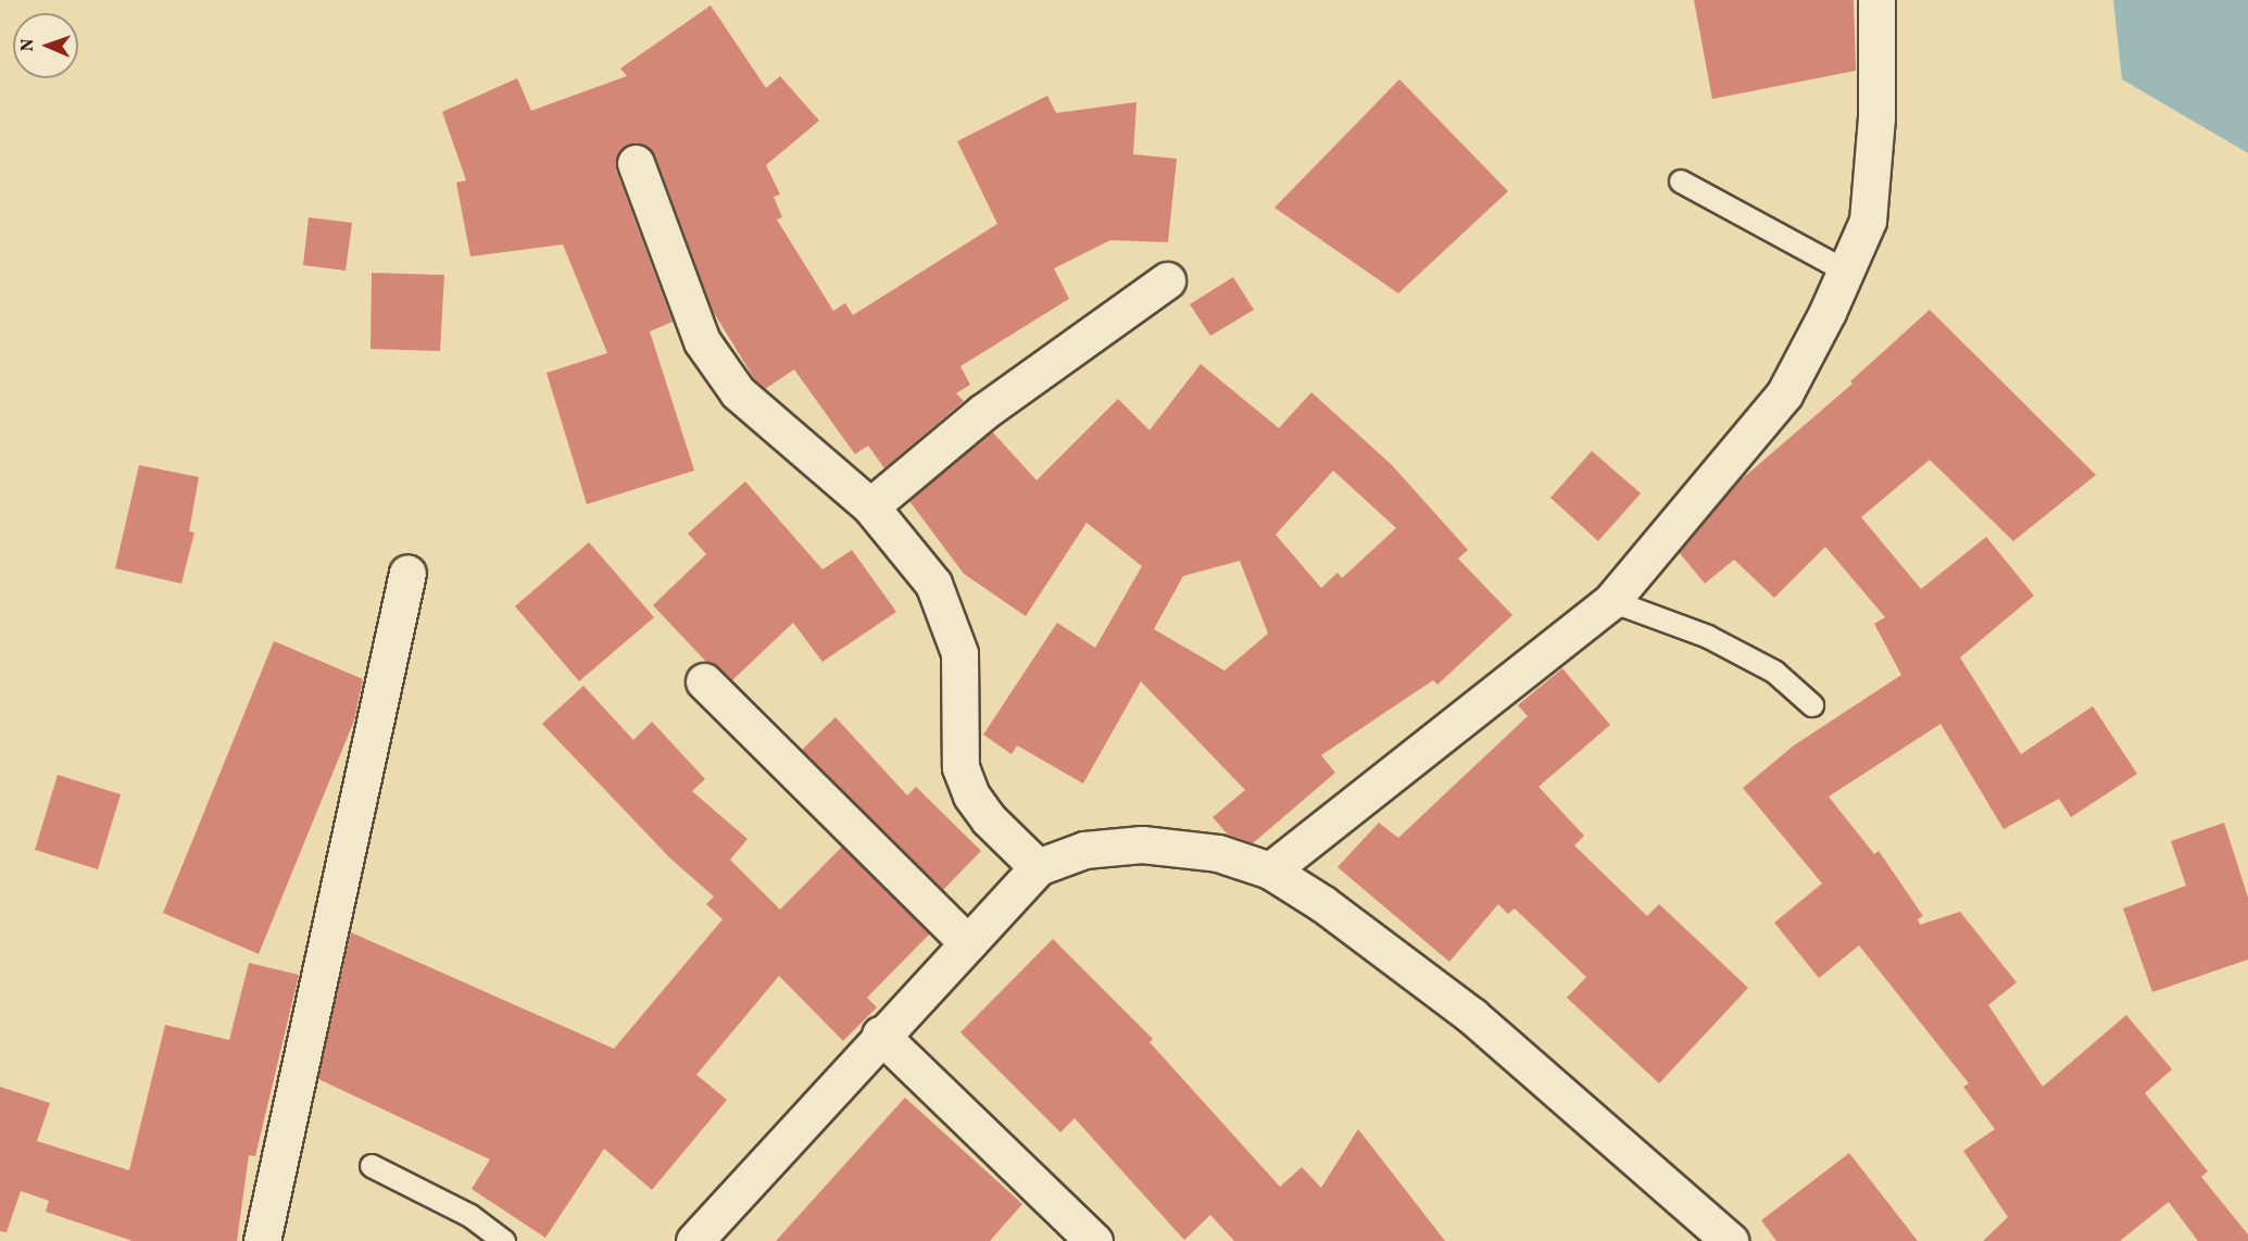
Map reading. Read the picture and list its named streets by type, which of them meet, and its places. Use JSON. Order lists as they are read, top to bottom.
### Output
{
  "north": "left"
}
